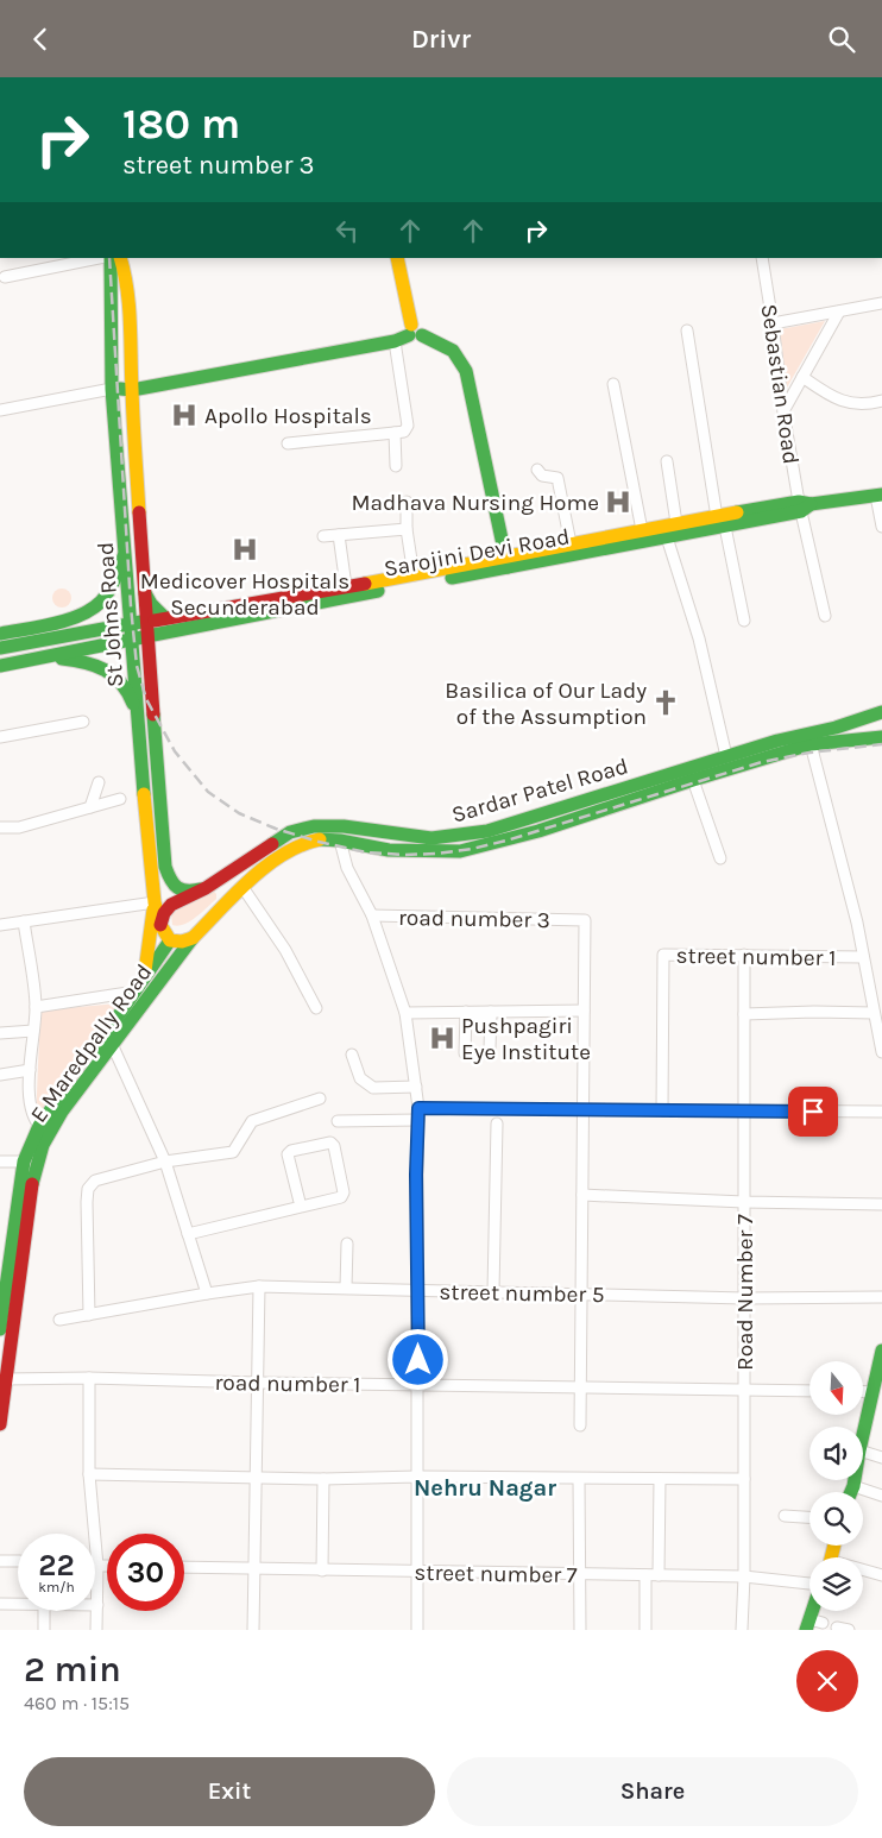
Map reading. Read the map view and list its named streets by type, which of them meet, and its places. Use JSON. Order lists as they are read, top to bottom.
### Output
{
  "streets": {
    "main road": [
      "Sarojini Devi Road",
      "St Johns Road",
      "Sardar Patel Road",
      "E Maredpally Road"
    ],
    "street": [
      "Sebastian Road",
      "road number 3",
      "street number 1",
      "street number 5",
      "Road Number 7",
      "road number 1",
      "street number 7"
    ]
  },
  "crossings": [
    ["Sebastian Road", "Sarojini Devi Road"],
    ["Sarojini Devi Road", "St Johns Road"],
    ["St Johns Road", "Sardar Patel Road"],
    ["St Johns Road", "E Maredpally Road"],
    ["Sardar Patel Road", "E Maredpally Road"],
    ["road number 3", "street number 5"],
    ["road number 3", "road number 1"],
    ["road number 3", "street number 7"],
    ["street number 1", "Road Number 7"],
    ["E Maredpally Road", "road number 1"],
    ["street number 5", "Road Number 7"],
    ["Road Number 7", "road number 1"],
    ["Road Number 7", "street number 7"]
  ],
  "districts": ["Nehru Nagar"],
  "places": {
    "hospital": [
      "Apollo Hospitals",
      "Madhava Nursing Home",
      "Medicover Hospitals Secunderabad",
      "Pushpagiri Eye Institute"
    ],
    "church": ["Basilica of Our Lady of the Assumption"]
  },
  "north": "bottom",
  "page": {
    "header": "Drivr",
    "turn": ["180 m", "street number 3"],
    "speed": "22 km/h",
    "limit": "30",
    "heading": ["2 min", "460 m · 15:15"],
    "buttons": ["Exit", "Share"]
  }
}
